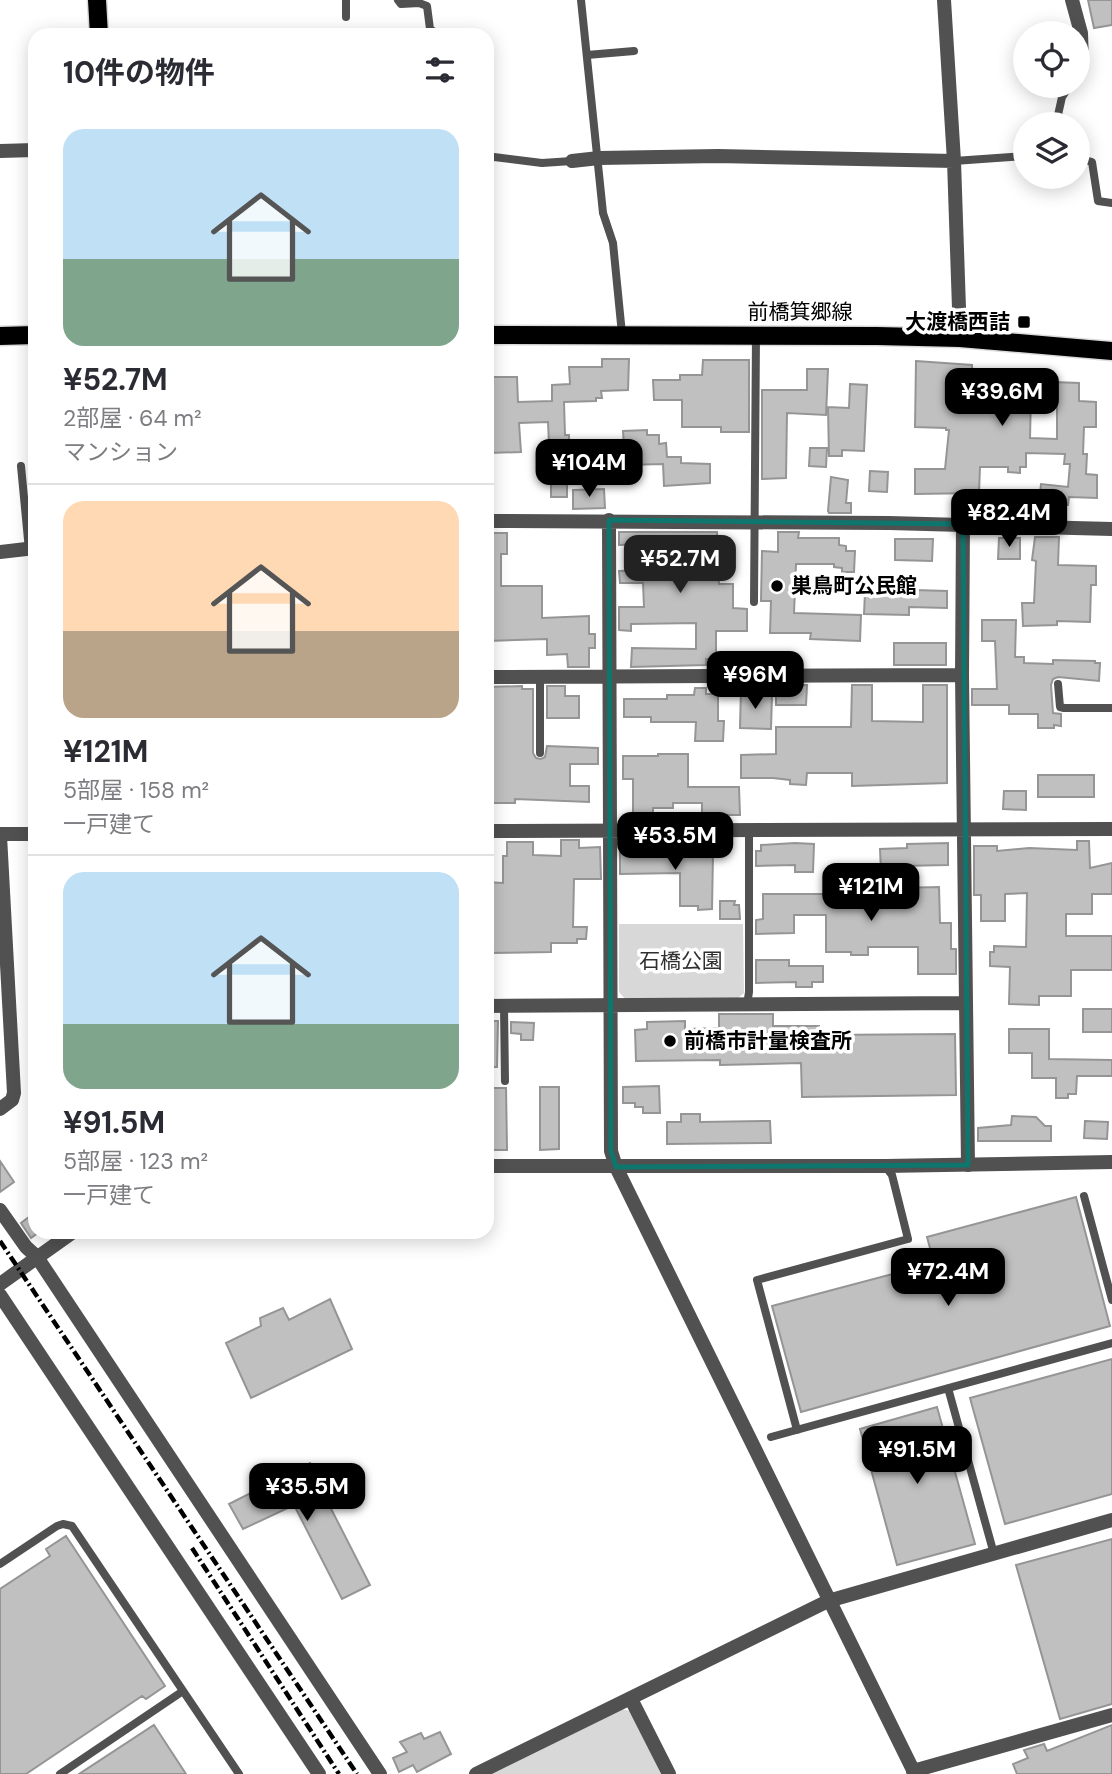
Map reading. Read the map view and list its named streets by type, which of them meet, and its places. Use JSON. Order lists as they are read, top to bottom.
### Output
{
  "streets": {
    "main road": ["前橋箕郷線"]
  },
  "parks": ["石橋公園"],
  "places": {
    "transit": ["大渡橋西詰"],
    "other": ["巣鳥町公民館", "前橋市計量検査所"]
  },
  "page": {
    "heading": "10件の物件",
    "list": [
      {
        "name": "¥52.7M",
        "note": "2部屋 · 64 m² · マンション"
      },
      {
        "name": "¥121M",
        "note": "5部屋 · 158 m² · 一戸建て"
      },
      {
        "name": "¥91.5M",
        "note": "5部屋 · 123 m² · 一戸建て"
      }
    ],
    "price": [
      "¥39.6M",
      "¥104M",
      "¥82.4M",
      "¥52.7M",
      "¥96M",
      "¥53.5M",
      "¥121M",
      "¥72.4M",
      "¥91.5M",
      "¥35.5M"
    ]
  }
}
